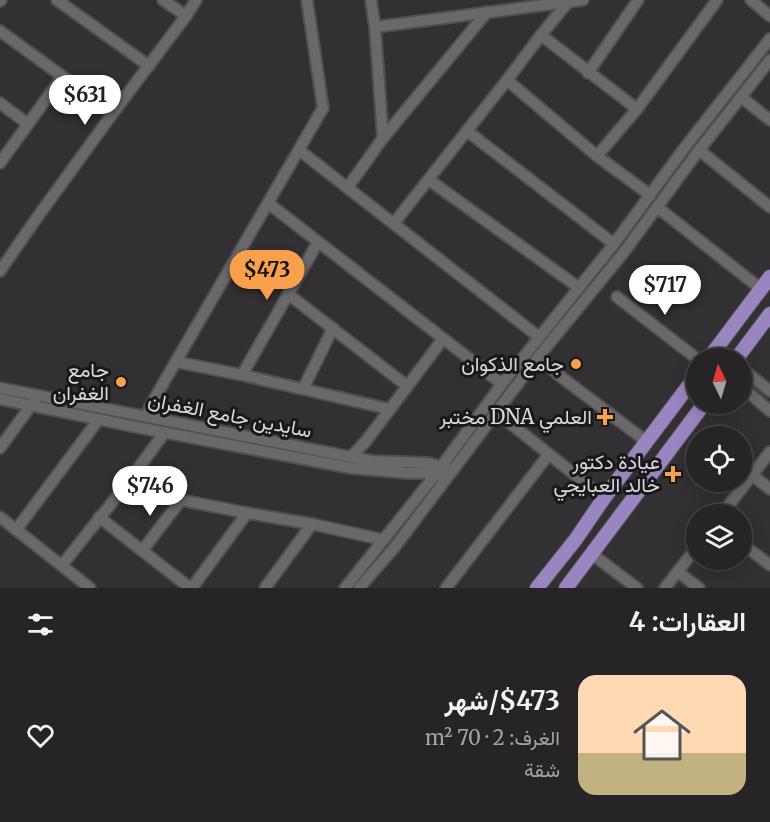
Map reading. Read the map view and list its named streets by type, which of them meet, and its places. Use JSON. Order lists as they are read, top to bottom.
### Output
{
  "streets": {
    "street": ["سايدين جامع الغفران"]
  },
  "places": {
    "other": ["جامع الذكوان", "جامع الغفران"],
    "health": ["مختبر DNA العلمي", "عيادة دكتور خالد العبايجي"]
  },
  "north": "top",
  "page": {
    "price": [
      "$631",
      "$473",
      "$717",
      "$746"
    ],
    "heading": "العقارات: 4",
    "list": [
      {
        "name": "$473/شهر",
        "note": "الغرف: 2 · 70 m² · شقة"
      }
    ]
  }
}
